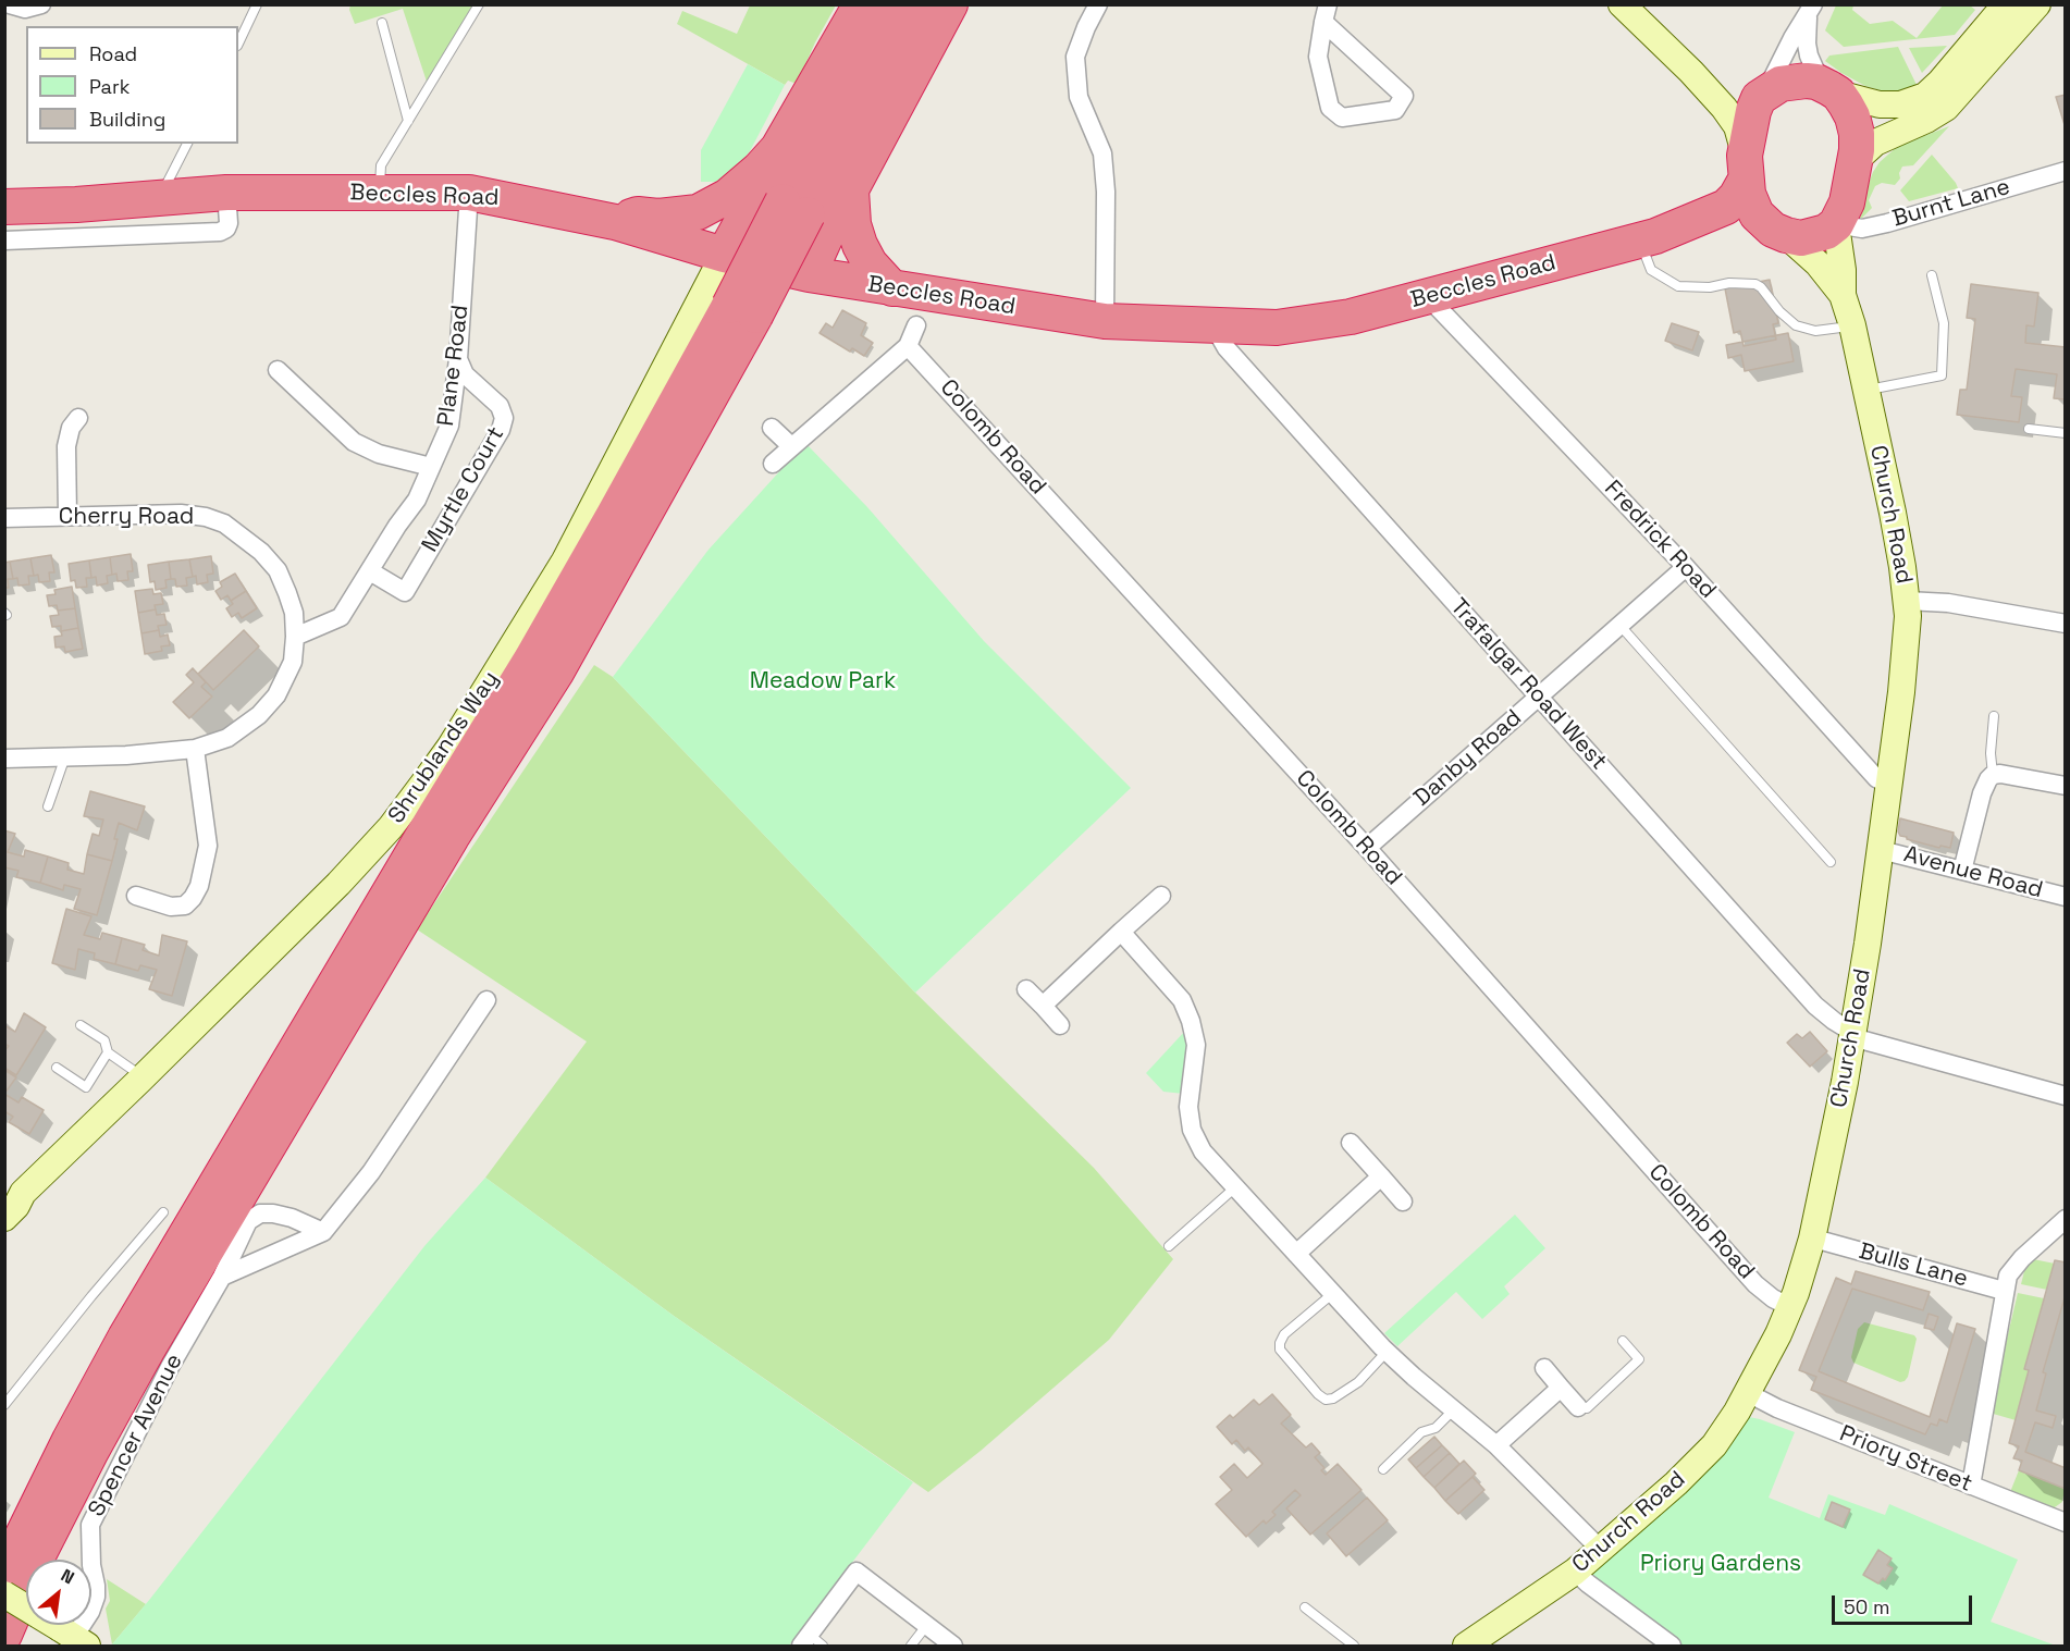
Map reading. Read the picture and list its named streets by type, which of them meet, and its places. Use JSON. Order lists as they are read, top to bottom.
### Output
{
  "streets": {
    "highway": ["Beccles Road"],
    "street": [
      "Burnt Lane",
      "Plane Road",
      "Colomb Road",
      "Myrtle Court",
      "Church Road",
      "Cherry Road",
      "Fredrick Road",
      "Trafalgar Road West",
      "Shrublands Way",
      "Danby Road",
      "Avenue Road",
      "Bulls Lane",
      "Spencer Avenue",
      "Priory Street"
    ]
  },
  "crossings": [
    ["Beccles Road", "Burnt Lane"],
    ["Beccles Road", "Plane Road"],
    ["Beccles Road", "Fredrick Road"],
    ["Beccles Road", "Trafalgar Road West"],
    ["Beccles Road", "Shrublands Way"],
    ["Plane Road", "Myrtle Court"],
    ["Plane Road", "Cherry Road"],
    ["Colomb Road", "Church Road"],
    ["Colomb Road", "Danby Road"],
    ["Church Road", "Fredrick Road"],
    ["Church Road", "Trafalgar Road West"],
    ["Church Road", "Avenue Road"],
    ["Church Road", "Priory Street"],
    ["Fredrick Road", "Danby Road"],
    ["Trafalgar Road West", "Danby Road"]
  ],
  "parks": ["Meadow Park", "Priory Gardens"],
  "legend": ["Road", "Park", "Building"],
  "scale_bar": "50 m",
  "north": "top right"
}
